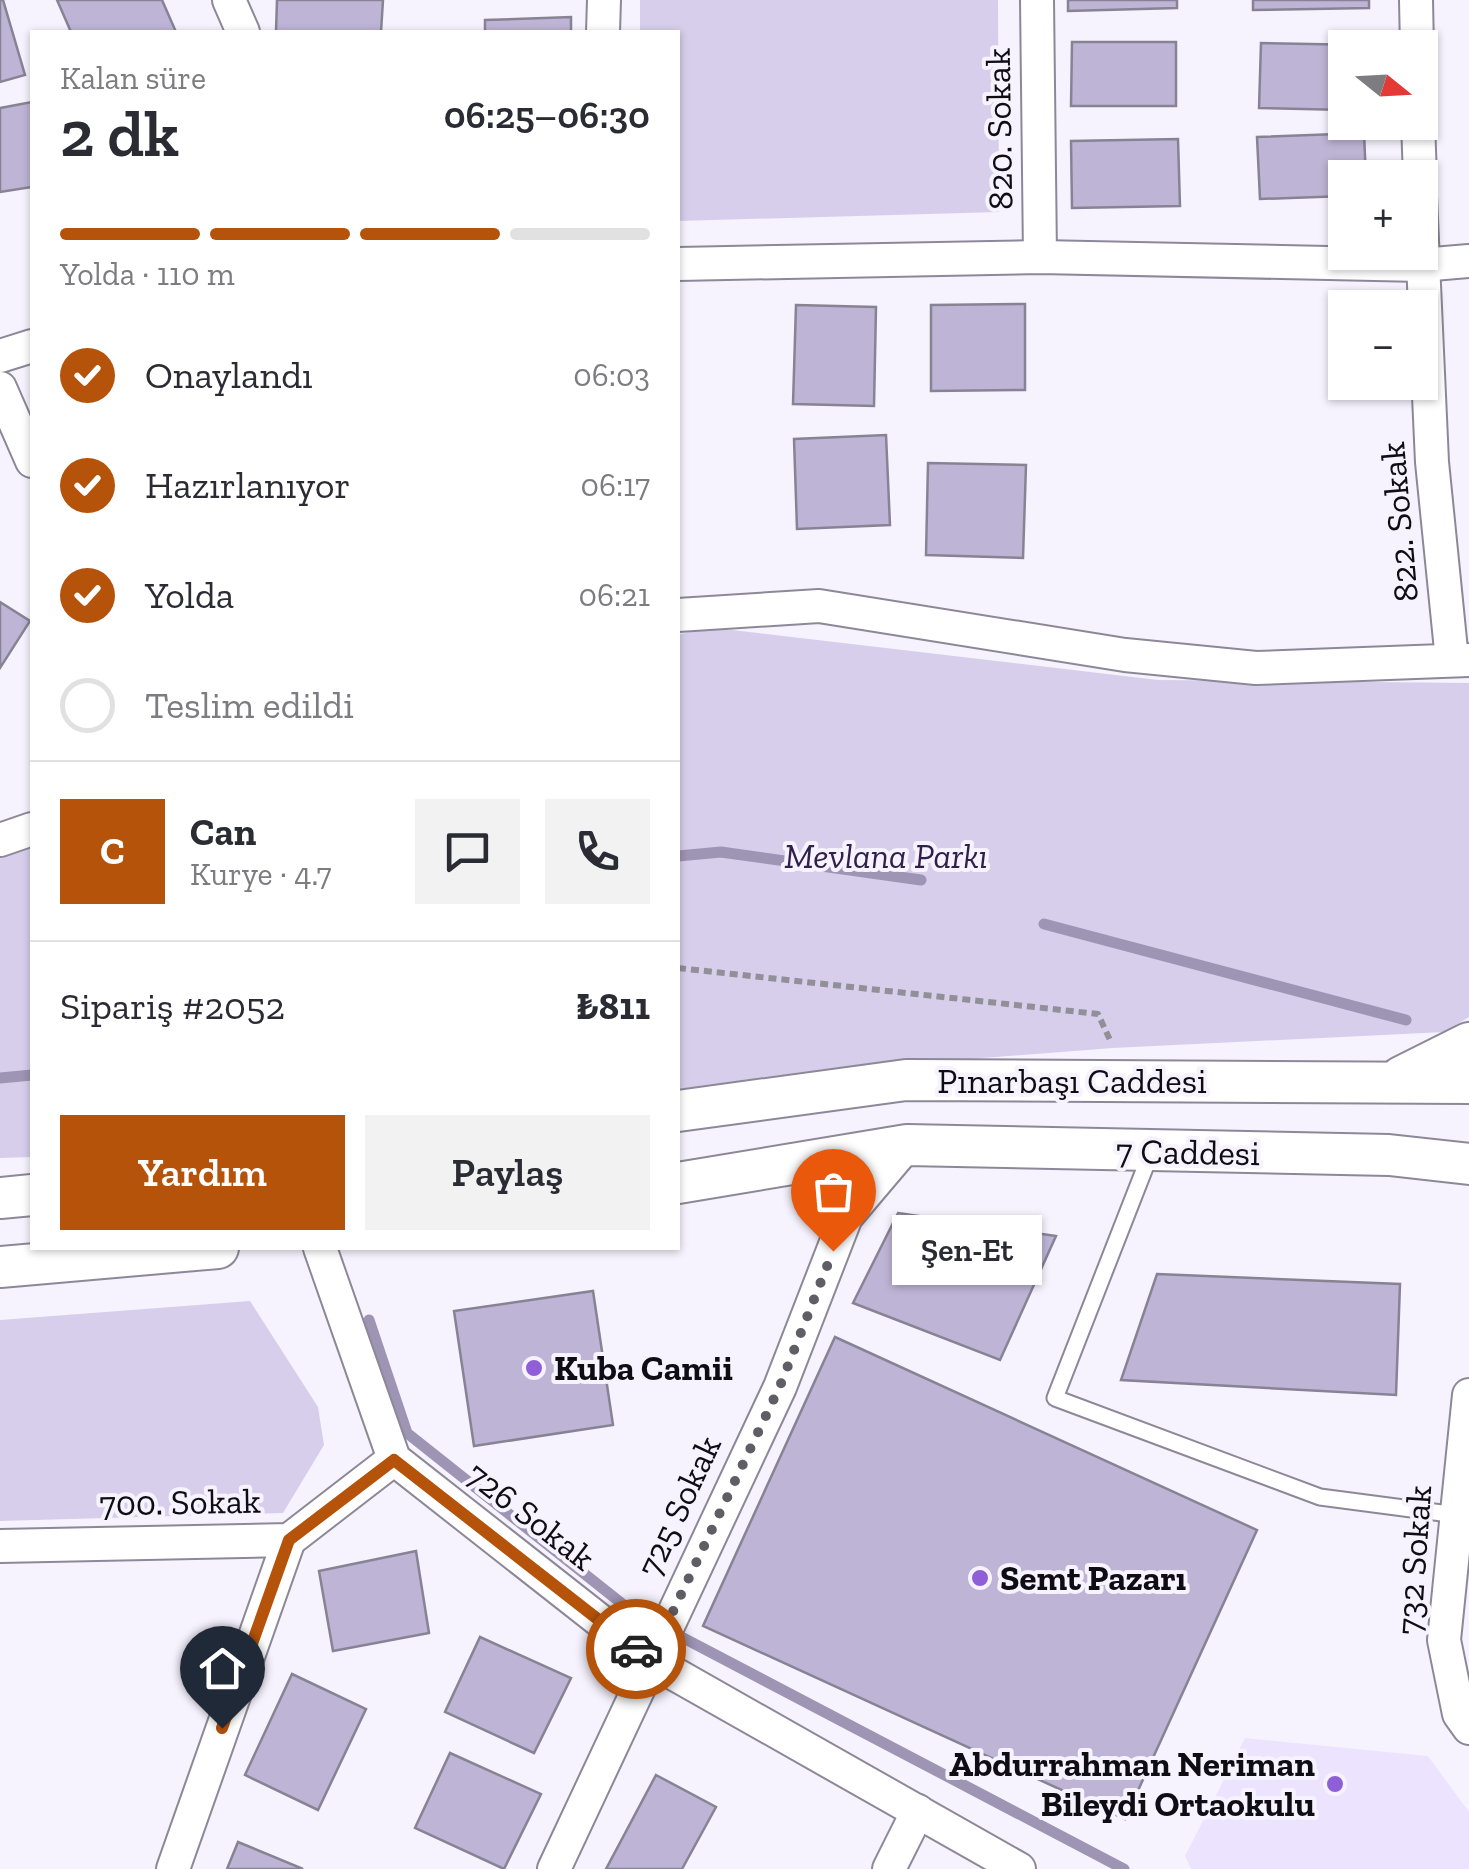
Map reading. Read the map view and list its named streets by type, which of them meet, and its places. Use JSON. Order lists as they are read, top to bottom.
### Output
{
  "streets": {
    "street": [
      "820. Sokak",
      "822. Sokak",
      "Pınarbaşı Caddesi",
      "7 Caddesi",
      "700. Sokak",
      "725 Sokak",
      "726 Sokak",
      "732 Sokak"
    ]
  },
  "crossings": [
    ["7 Caddesi", "725 Sokak"],
    ["700. Sokak", "726 Sokak"],
    ["725 Sokak", "726 Sokak"]
  ],
  "parks": ["Mevlana Parkı"],
  "places": [
    "Şen-Et",
    "Kuba Camii",
    "Semt Pazarı",
    "Abdurrahman Neriman Bileydi Ortaokulu"
  ],
  "north": "right",
  "page": {
    "map_buttons": ["+", "−"],
    "heading": ["2 dk", "Kalan süre", "06:25–06:30"],
    "panel": [
      "Can",
      "Kurye · 4.7",
      "Sipariş #2052",
      "₺811"
    ],
    "bar": "Yolda · 110 m",
    "list": [
      ["Onaylandı", "06:03"],
      ["Hazırlanıyor", "06:17"],
      ["Yolda", "06:21"],
      "Teslim edildi"
    ],
    "round": "C",
    "buttons": ["Yardım", "Paylaş"],
    "bubble": "Şen-Et"
  }
}
